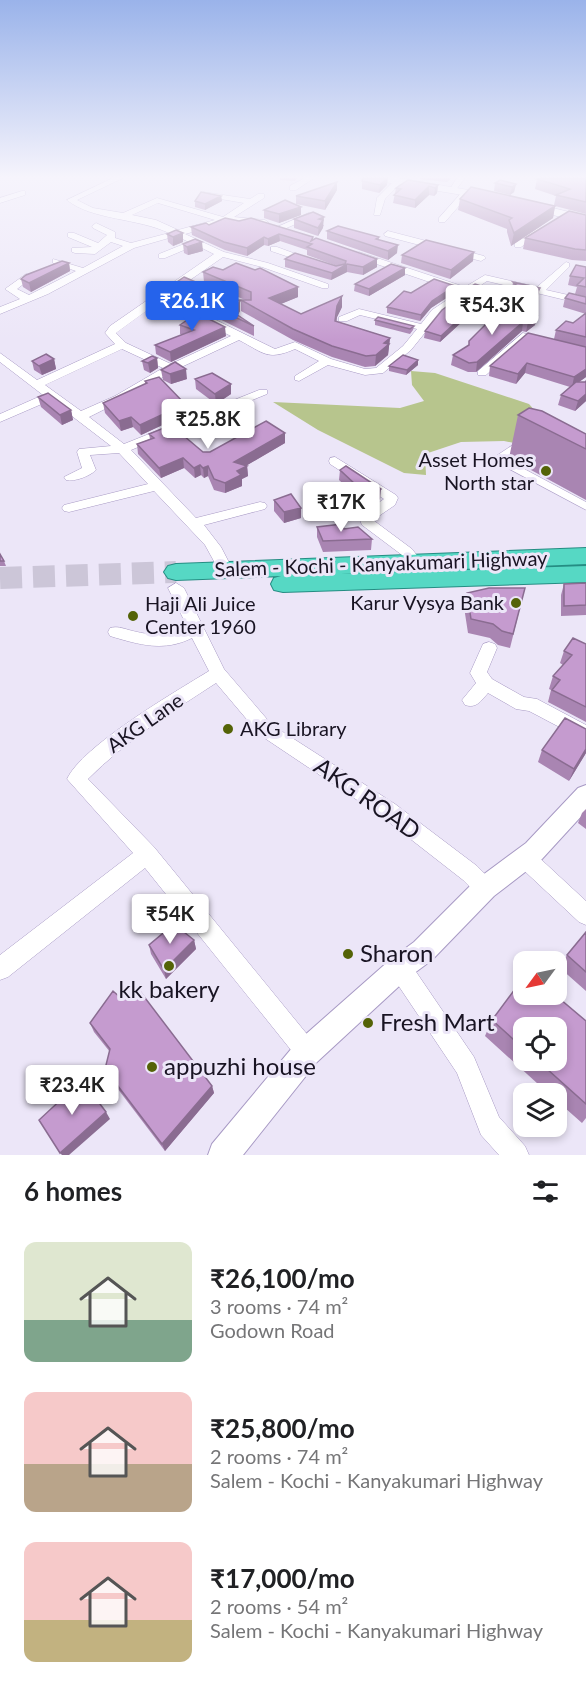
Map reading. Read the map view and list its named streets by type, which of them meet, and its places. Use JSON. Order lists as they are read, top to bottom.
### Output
{
  "streets": {
    "highway": ["Salem - Kochi - Kanyakumari Highway"],
    "street": ["AKG Lane", "AKG ROAD"]
  },
  "crossings": [
    ["Salem - Kochi - Kanyakumari Highway", "AKG ROAD"],
    ["AKG Lane", "AKG ROAD"]
  ],
  "places": [
    "Asset Homes North star",
    "Karur Vysya Bank",
    "Haji Ali Juice Center 1960",
    "AKG Library",
    "Sharon",
    "kk bakery",
    "Fresh Mart",
    "appuzhi house"
  ],
  "north": "bottom left",
  "page": {
    "price": [
      "₹26.1K",
      "₹54.3K",
      "₹25.8K",
      "₹17K",
      "₹54K",
      "₹23.4K"
    ],
    "heading": "6 homes",
    "list": [
      {
        "name": "₹26,100/mo",
        "note": "3 rooms · 74 m² · Godown Road"
      },
      {
        "name": "₹25,800/mo",
        "note": "2 rooms · 74 m² · Salem - Kochi - Kanyakumari Highway"
      },
      {
        "name": "₹17,000/mo",
        "note": "2 rooms · 54 m² · Salem - Kochi - Kanyakumari Highway"
      }
    ]
  }
}
